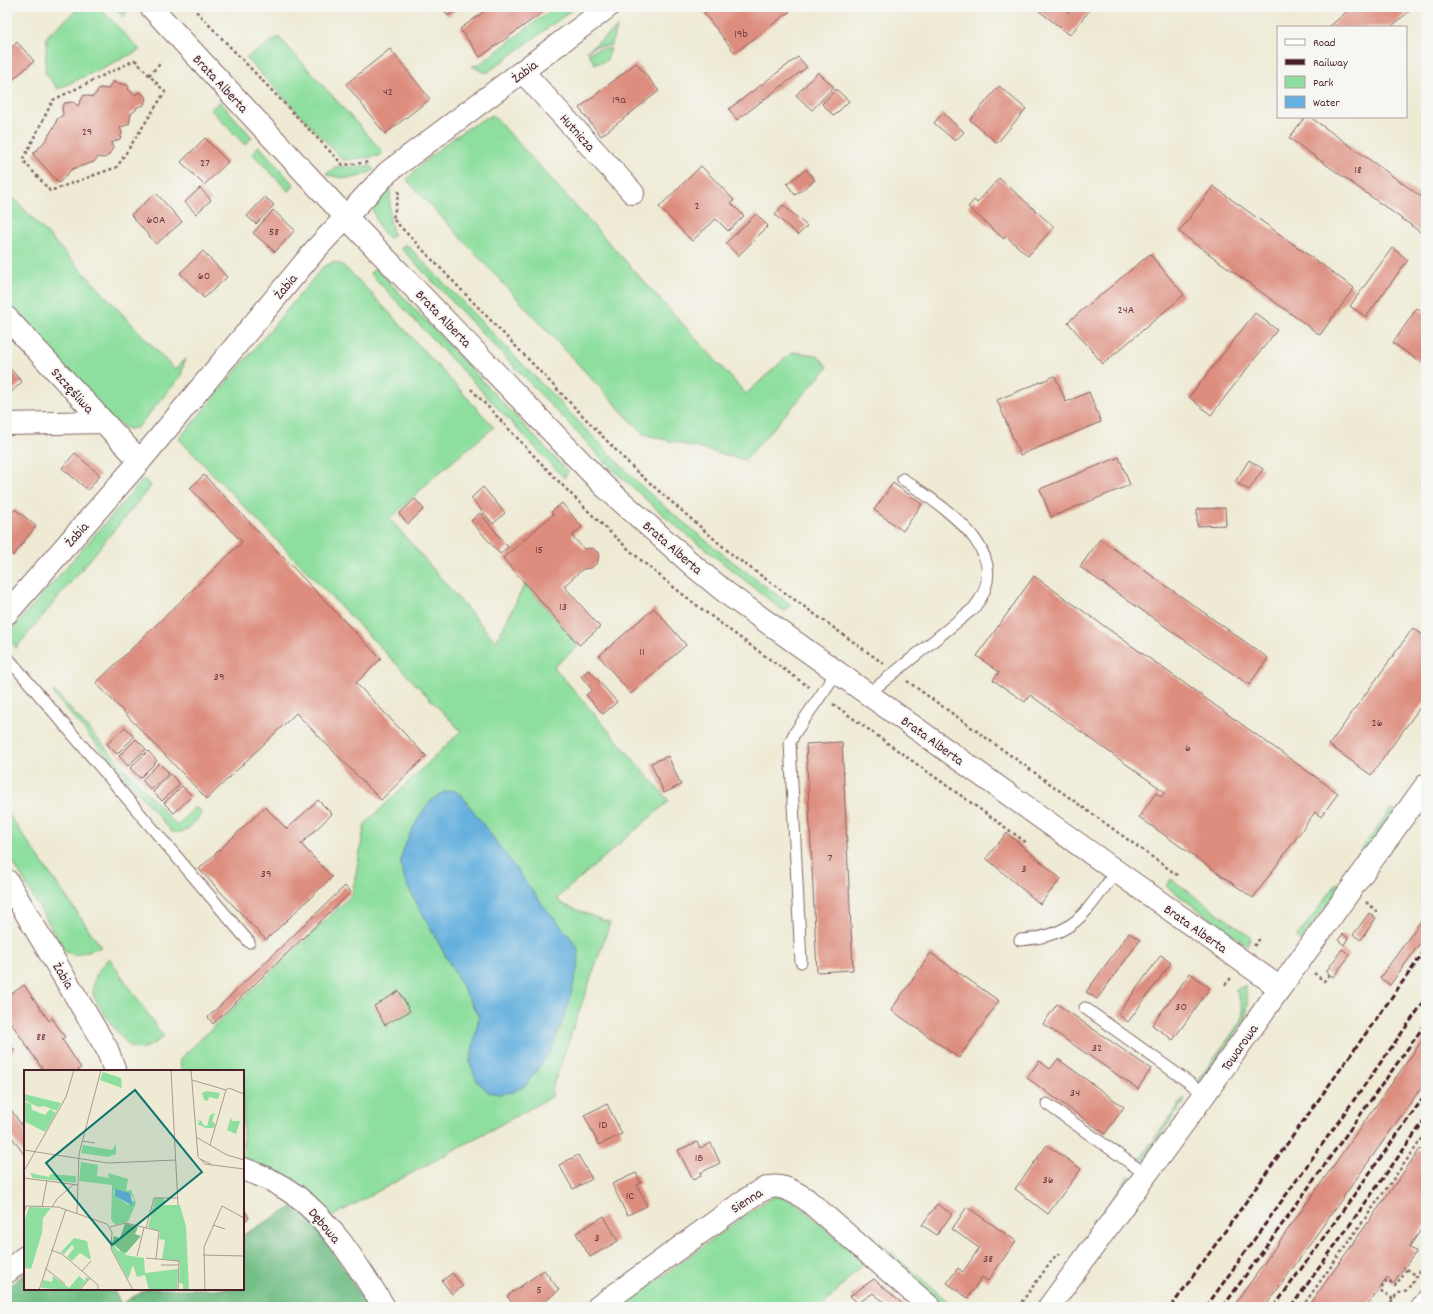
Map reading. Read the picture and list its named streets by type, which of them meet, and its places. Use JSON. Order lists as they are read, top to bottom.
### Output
{
  "streets": {
    "street": [
      "Żabia",
      "Brata Alberta",
      "Hutnicza",
      "Szczęśliwa",
      "Towarowa",
      "Sienna",
      "Dębowa"
    ]
  },
  "crossings": [
    ["Żabia", "Brata Alberta"],
    ["Żabia", "Hutnicza"],
    ["Żabia", "Szczęśliwa"],
    ["Brata Alberta", "Towarowa"]
  ],
  "house_numbers": [
    "19b",
    "42",
    "19a",
    "29",
    "27",
    "18",
    "2",
    "60A",
    "58",
    "60",
    "24A",
    "15",
    "13",
    "11",
    "39",
    "26",
    "6",
    "7",
    "3",
    "39",
    "30",
    "88",
    "32",
    "34",
    "1D",
    "1B",
    "36",
    "1C",
    "3",
    "38",
    "5"
  ],
  "legend": [
    "Road",
    "Railway",
    "Park",
    "Water"
  ]
}
